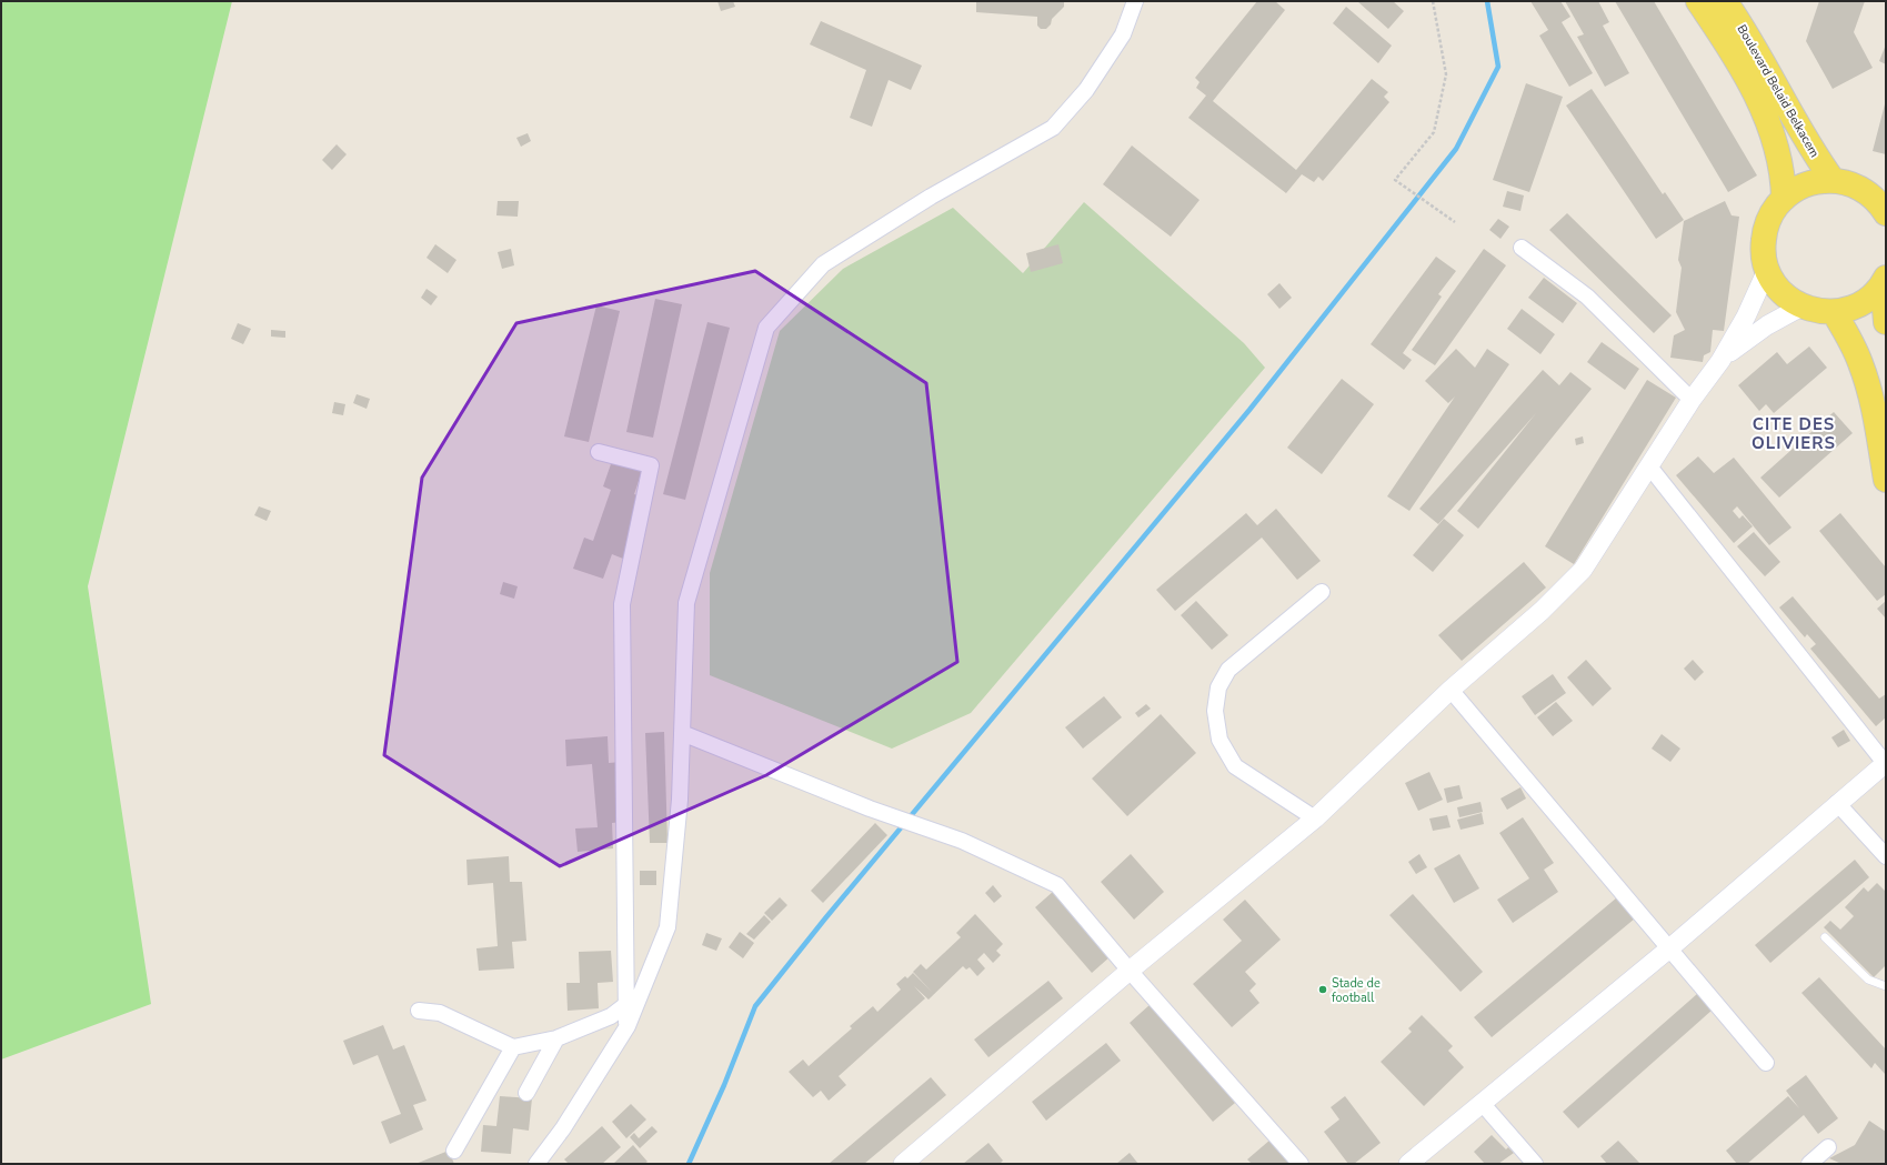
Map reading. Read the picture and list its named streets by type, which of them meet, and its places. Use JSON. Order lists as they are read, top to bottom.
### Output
{
  "streets": {
    "main road": ["Boulevard Belaid Belkacem"]
  },
  "districts": ["CITE DES OLIVIERS"],
  "places": ["Stade de football"]
}
